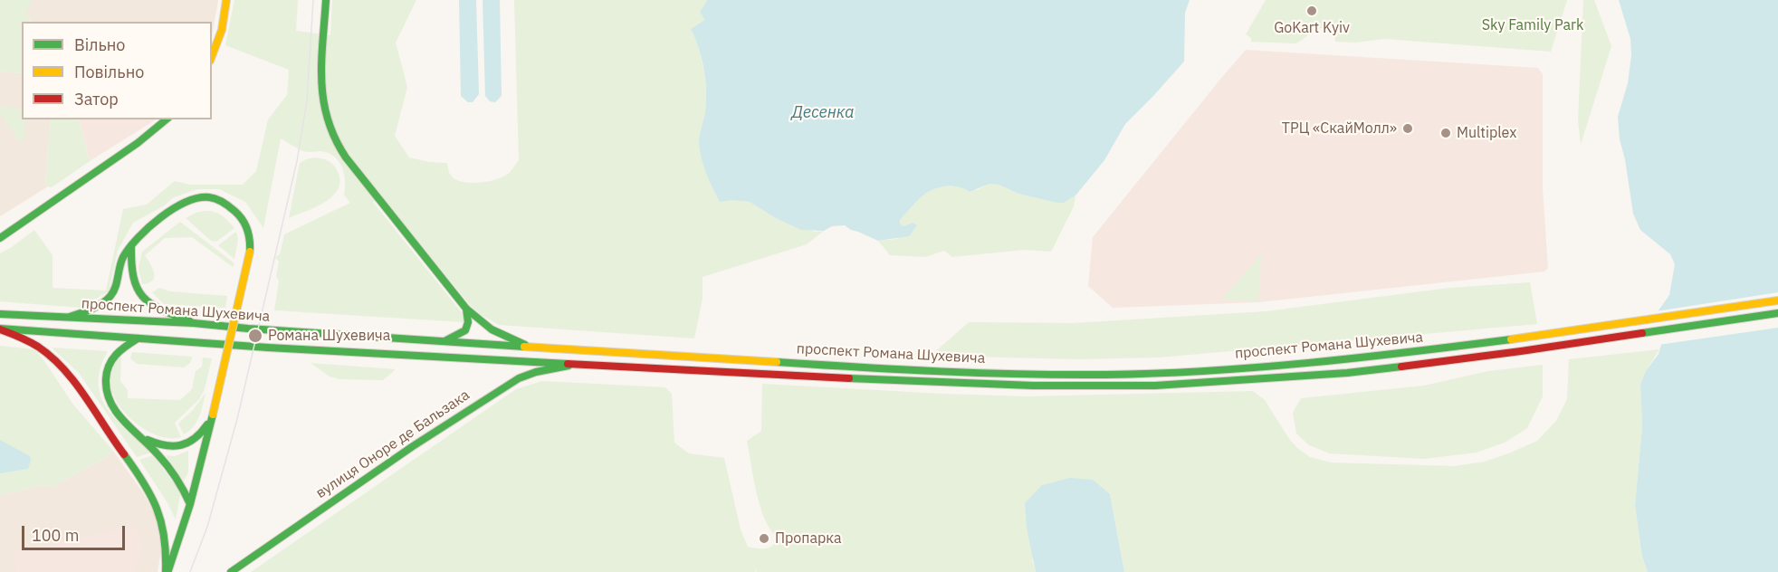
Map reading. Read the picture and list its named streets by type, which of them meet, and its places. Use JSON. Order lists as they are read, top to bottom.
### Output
{
  "streets": {
    "main road": ["проспект Романа Шухевича", "вулиця Оноре де Бальзака"]
  },
  "crossings": [
    ["проспект Романа Шухевича", "вулиця Оноре де Бальзака"]
  ],
  "water": ["Десенка"],
  "parks": ["Sky Family Park"],
  "places": [
    "GoKart Kyiv",
    "ТРЦ «СкайМолл»",
    "Multiplex",
    "Романа Шухевича",
    "Пропарка"
  ],
  "legend": ["Вільно", "Повільно", "Затор"],
  "scale_bar": "100 m"
}
